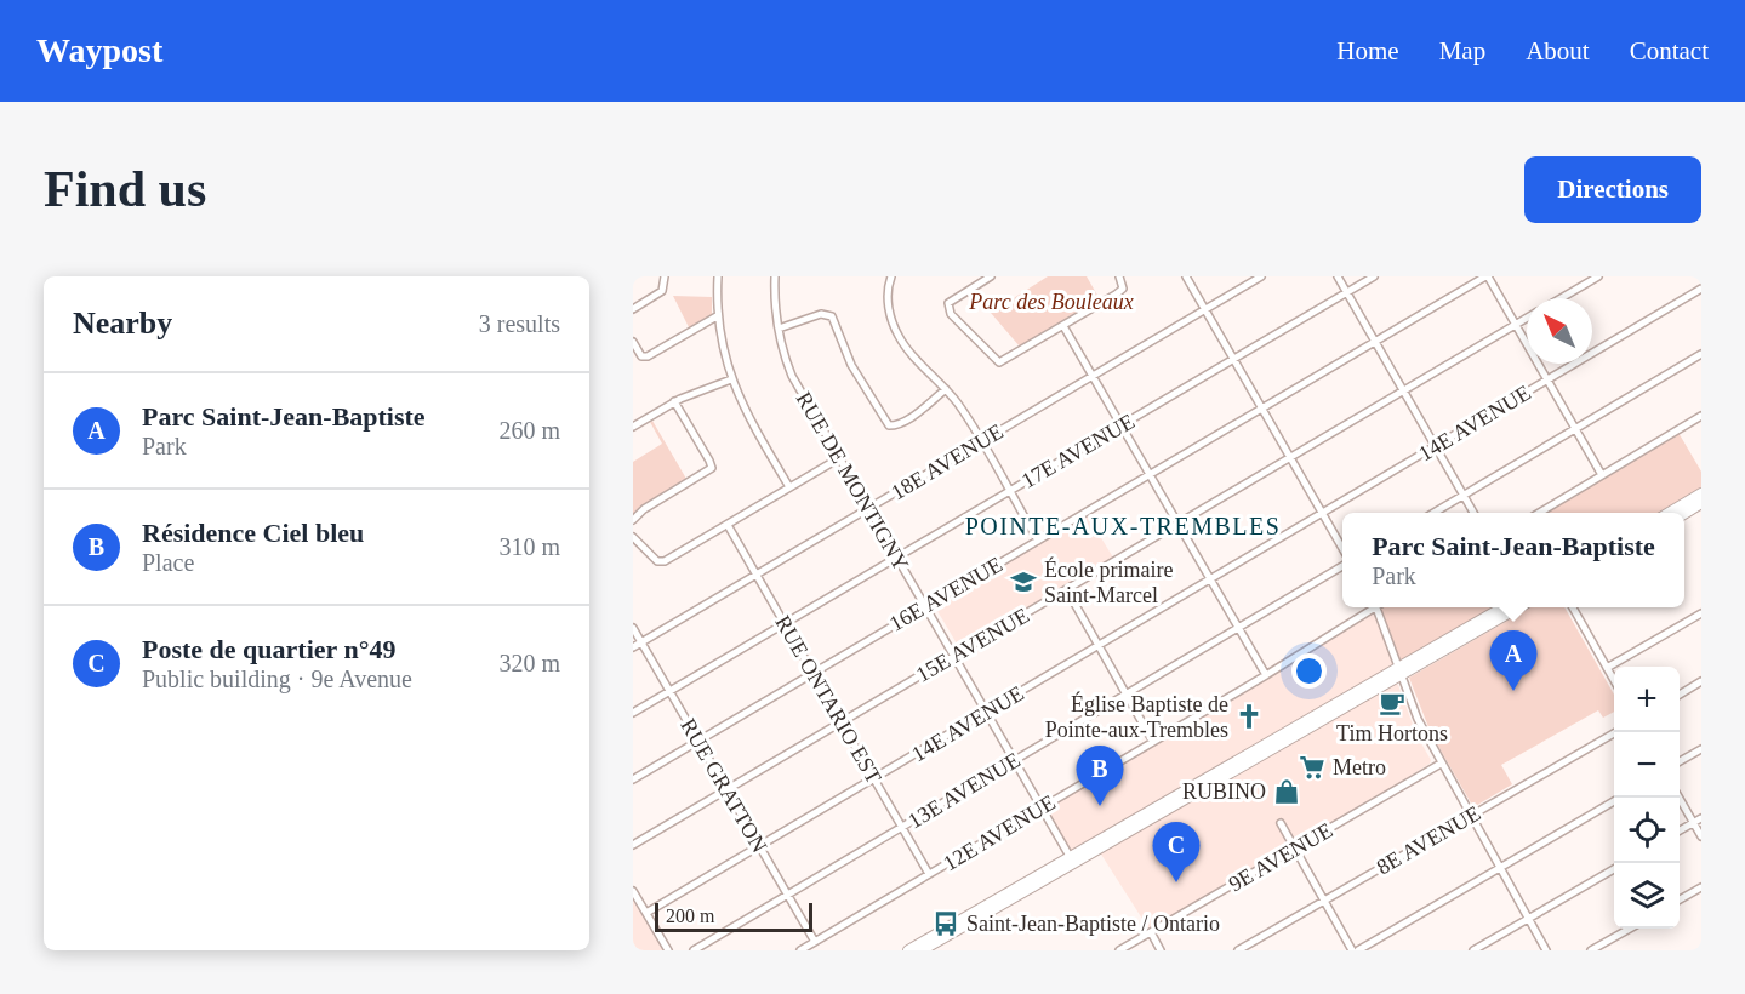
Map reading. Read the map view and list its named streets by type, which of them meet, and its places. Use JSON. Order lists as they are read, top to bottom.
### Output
{
  "streets": {
    "street": [
      "14E AVENUE",
      "17E AVENUE",
      "18E AVENUE",
      "RUE DE MONTIGNY",
      "16E AVENUE",
      "15E AVENUE",
      "RUE ONTARIO EST",
      "RUE GRATTON",
      "13E AVENUE",
      "12E AVENUE",
      "8E AVENUE",
      "9E AVENUE"
    ]
  },
  "crossings": [
    ["14E AVENUE", "RUE DE MONTIGNY"],
    ["14E AVENUE", "RUE ONTARIO EST"],
    ["14E AVENUE", "RUE GRATTON"],
    ["17E AVENUE", "RUE DE MONTIGNY"],
    ["17E AVENUE", "RUE ONTARIO EST"],
    ["17E AVENUE", "RUE GRATTON"],
    ["18E AVENUE", "RUE DE MONTIGNY"],
    ["18E AVENUE", "RUE ONTARIO EST"],
    ["18E AVENUE", "RUE GRATTON"],
    ["RUE DE MONTIGNY", "16E AVENUE"],
    ["RUE DE MONTIGNY", "15E AVENUE"],
    ["RUE DE MONTIGNY", "13E AVENUE"],
    ["RUE DE MONTIGNY", "12E AVENUE"],
    ["16E AVENUE", "RUE ONTARIO EST"],
    ["16E AVENUE", "RUE GRATTON"],
    ["15E AVENUE", "RUE ONTARIO EST"],
    ["15E AVENUE", "RUE GRATTON"],
    ["RUE ONTARIO EST", "13E AVENUE"],
    ["RUE ONTARIO EST", "12E AVENUE"],
    ["RUE GRATTON", "13E AVENUE"],
    ["RUE GRATTON", "12E AVENUE"]
  ],
  "districts": ["POINTE-AUX-TREMBLES"],
  "parks": ["Parc des Bouleaux"],
  "places": {
    "school or university": ["École primaire Saint-Marcel"],
    "cafe": ["Tim Hortons"],
    "church": ["Église Baptiste de Pointe-aux-Trembles"],
    "supermarket": ["Metro"],
    "shop": ["RUBINO"],
    "bus stop": ["Saint-Jean-Baptiste / Ontario"]
  },
  "scale_bar": "200 m",
  "north": "top left",
  "page": {
    "header": "Waypost",
    "nav": [
      "Home",
      "Map",
      "About",
      "Contact"
    ],
    "buttons": "Directions",
    "title": "Find us",
    "heading": ["Nearby", "3 results"],
    "list": [
      {
        "mark": "A",
        "name": "Parc Saint-Jean-Baptiste",
        "note": "Park",
        "value": "260 m"
      },
      {
        "mark": "B",
        "name": "Résidence Ciel bleu",
        "note": "Place",
        "value": "310 m"
      },
      {
        "mark": "C",
        "name": "Poste de quartier n°49",
        "note": "Public building · 9e Avenue",
        "value": "320 m"
      }
    ],
    "popup": ["Parc Saint-Jean-Baptiste", "Park"],
    "pins": ["A", "B", "C"],
    "map_buttons": ["+", "−"],
    "scale": "200 m"
  }
}
